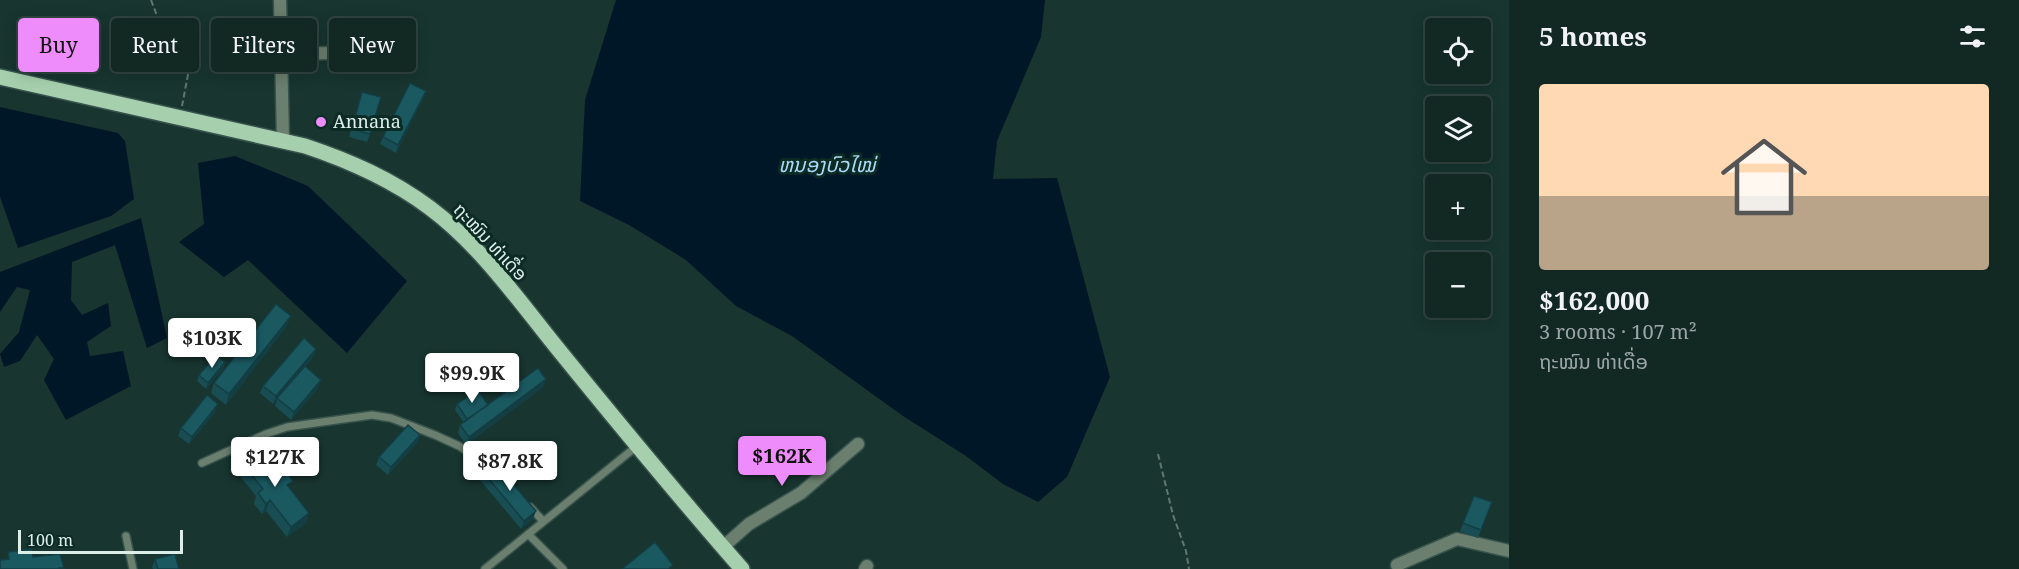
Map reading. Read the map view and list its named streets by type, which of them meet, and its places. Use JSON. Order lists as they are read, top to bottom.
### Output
{
  "streets": {
    "main road": ["ຖະໝົນ ທ່າເດື່ອ"]
  },
  "water": ["ຫນອງບົວໄໝ່"],
  "places": ["Annana"],
  "scale_bar": "100 m",
  "page": {
    "heading": "5 homes",
    "map_buttons": ["+", "−"],
    "chip": [
      "Buy",
      "Rent",
      "Filters",
      "New"
    ],
    "list": [
      {
        "name": "$162,000",
        "note": "3 rooms · 107 m² · ຖະໝົນ ທ່າເດື່ອ"
      }
    ],
    "price": [
      "$103K",
      "$99.9K",
      "$162K",
      "$127K",
      "$87.8K"
    ],
    "scale": "100 m"
  }
}
